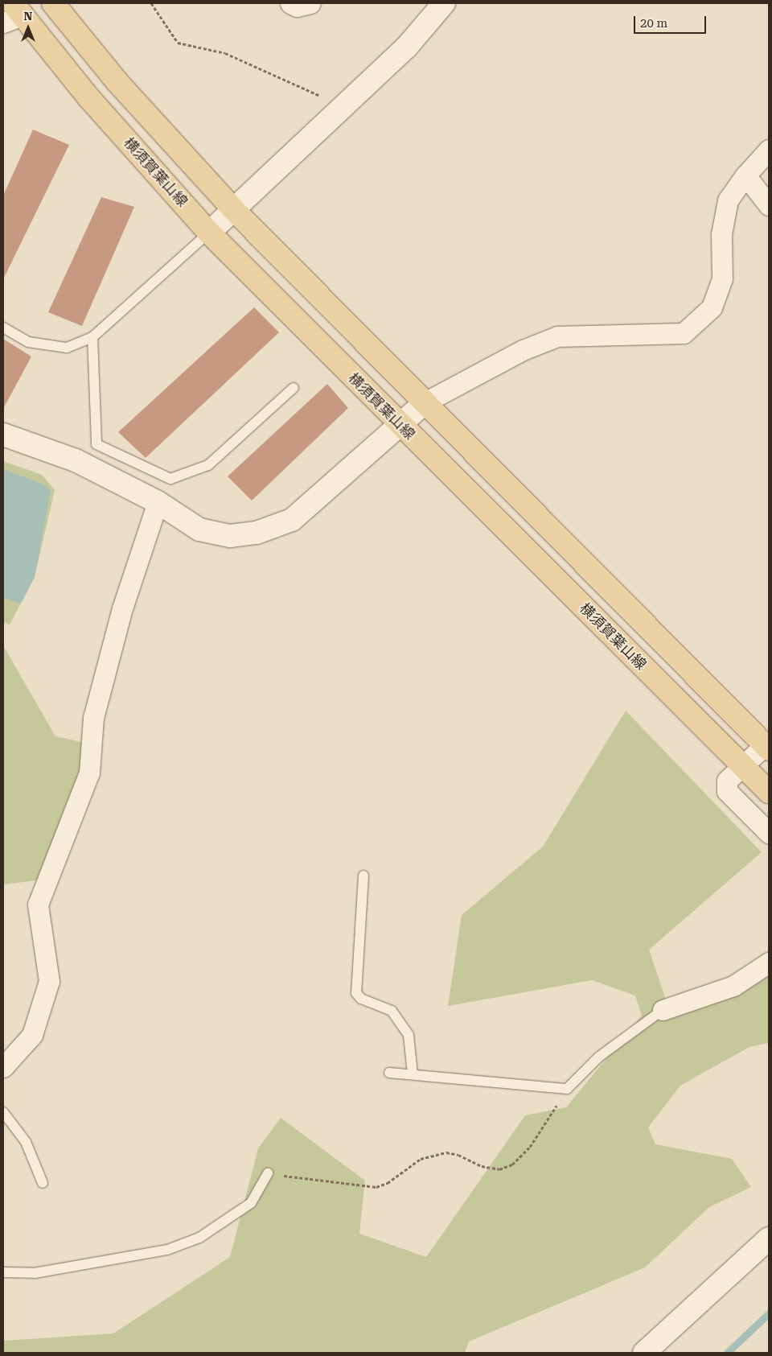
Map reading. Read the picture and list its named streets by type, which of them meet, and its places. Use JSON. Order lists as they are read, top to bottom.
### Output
{
  "streets": {
    "main road": ["横須賀葉山線"]
  },
  "scale_bar": "20 m",
  "north": "top"
}
